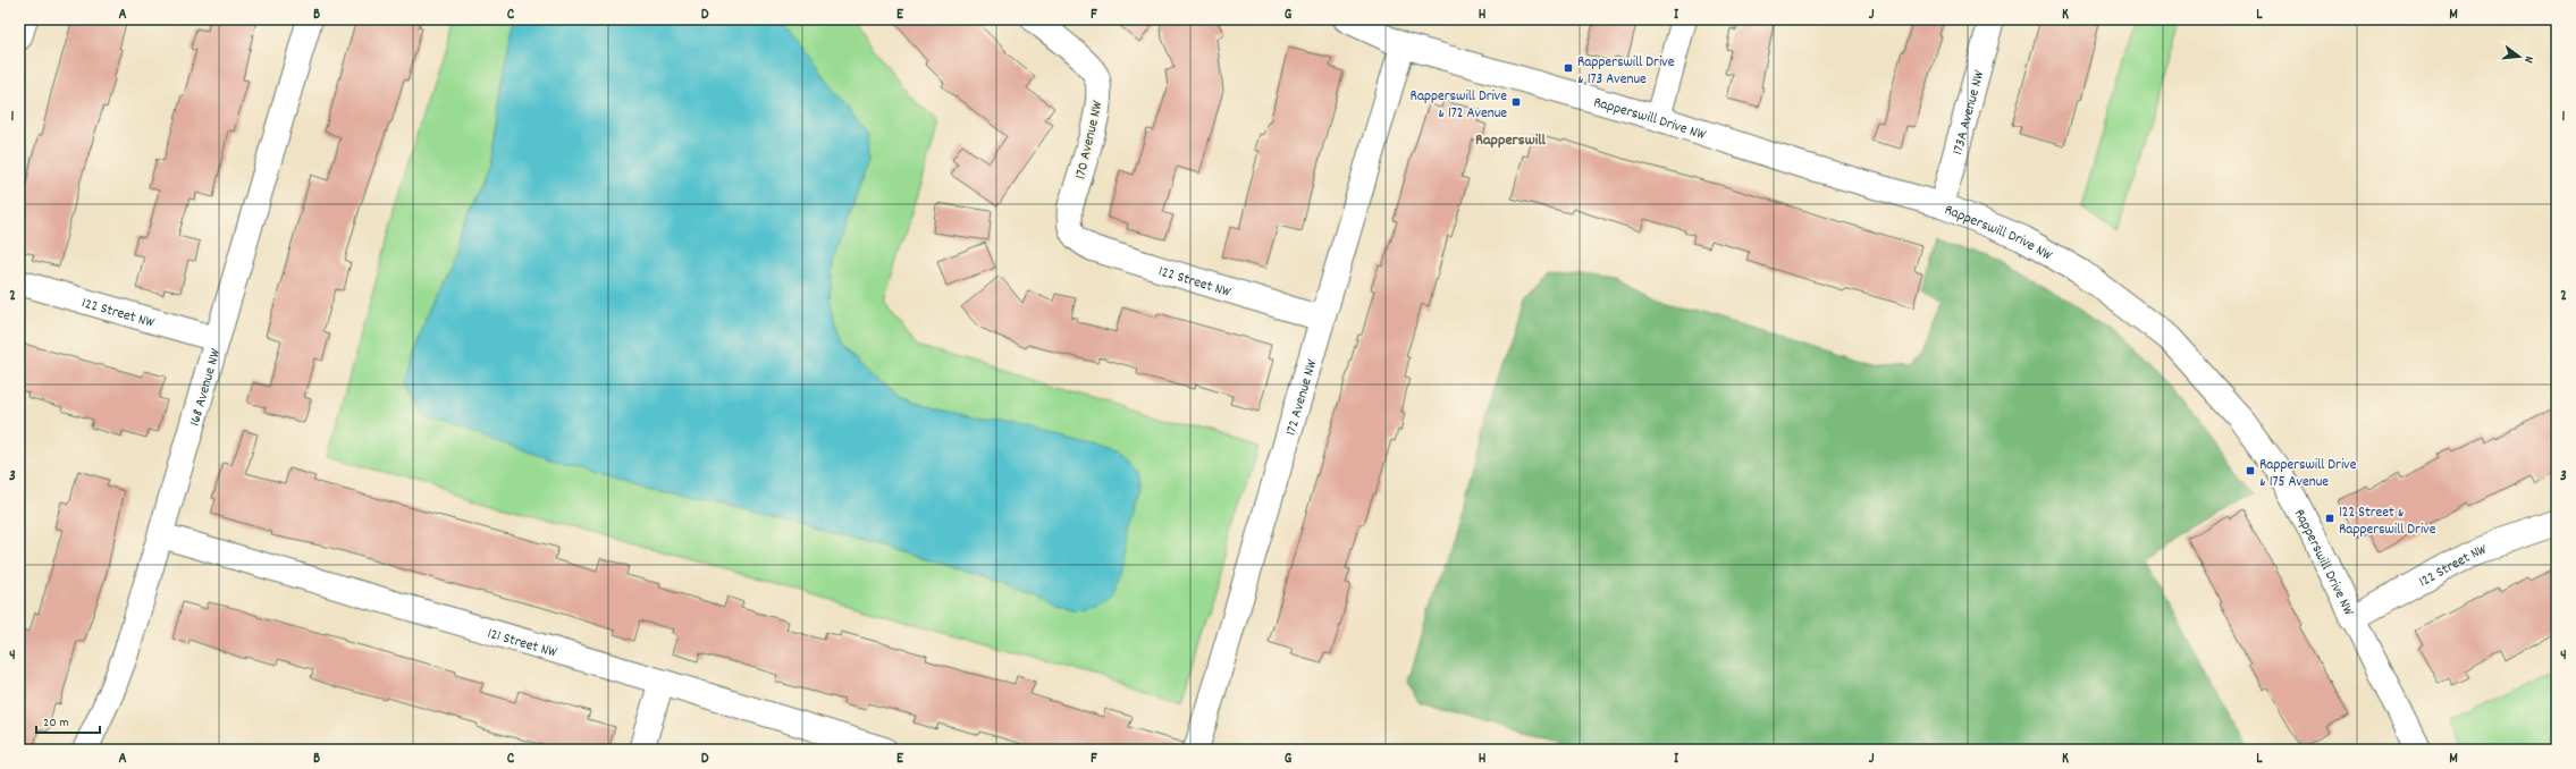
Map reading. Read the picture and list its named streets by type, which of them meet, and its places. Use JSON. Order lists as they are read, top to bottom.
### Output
{
  "streets": {
    "street": [
      "173A Avenue NW",
      "Rapperswill Drive NW",
      "170 Avenue NW",
      "122 Street NW",
      "168 Avenue NW",
      "172 Avenue NW",
      "121 Street NW"
    ]
  },
  "crossings": [
    ["173A Avenue NW", "Rapperswill Drive NW"],
    ["Rapperswill Drive NW", "122 Street NW"],
    ["Rapperswill Drive NW", "172 Avenue NW"],
    ["170 Avenue NW", "122 Street NW"],
    ["122 Street NW", "168 Avenue NW"],
    ["122 Street NW", "172 Avenue NW"],
    ["168 Avenue NW", "121 Street NW"]
  ],
  "districts": ["Rapperswill"],
  "places": {
    "transit": [
      "Rapperswill Drive & 173 Avenue",
      "Rapperswill Drive & 172 Avenue",
      "Rapperswill Drive & 175 Avenue",
      "122 Street & Rapperswill Drive"
    ]
  },
  "scale_bar": "20 m",
  "north": "right",
  "grid": {
    "columns": [
      "A",
      "B",
      "C",
      "D",
      "E",
      "F",
      "G",
      "H",
      "I",
      "J",
      "K",
      "L",
      "M"
    ],
    "rows": [
      "1",
      "2",
      "3",
      "4"
    ]
  }
}
